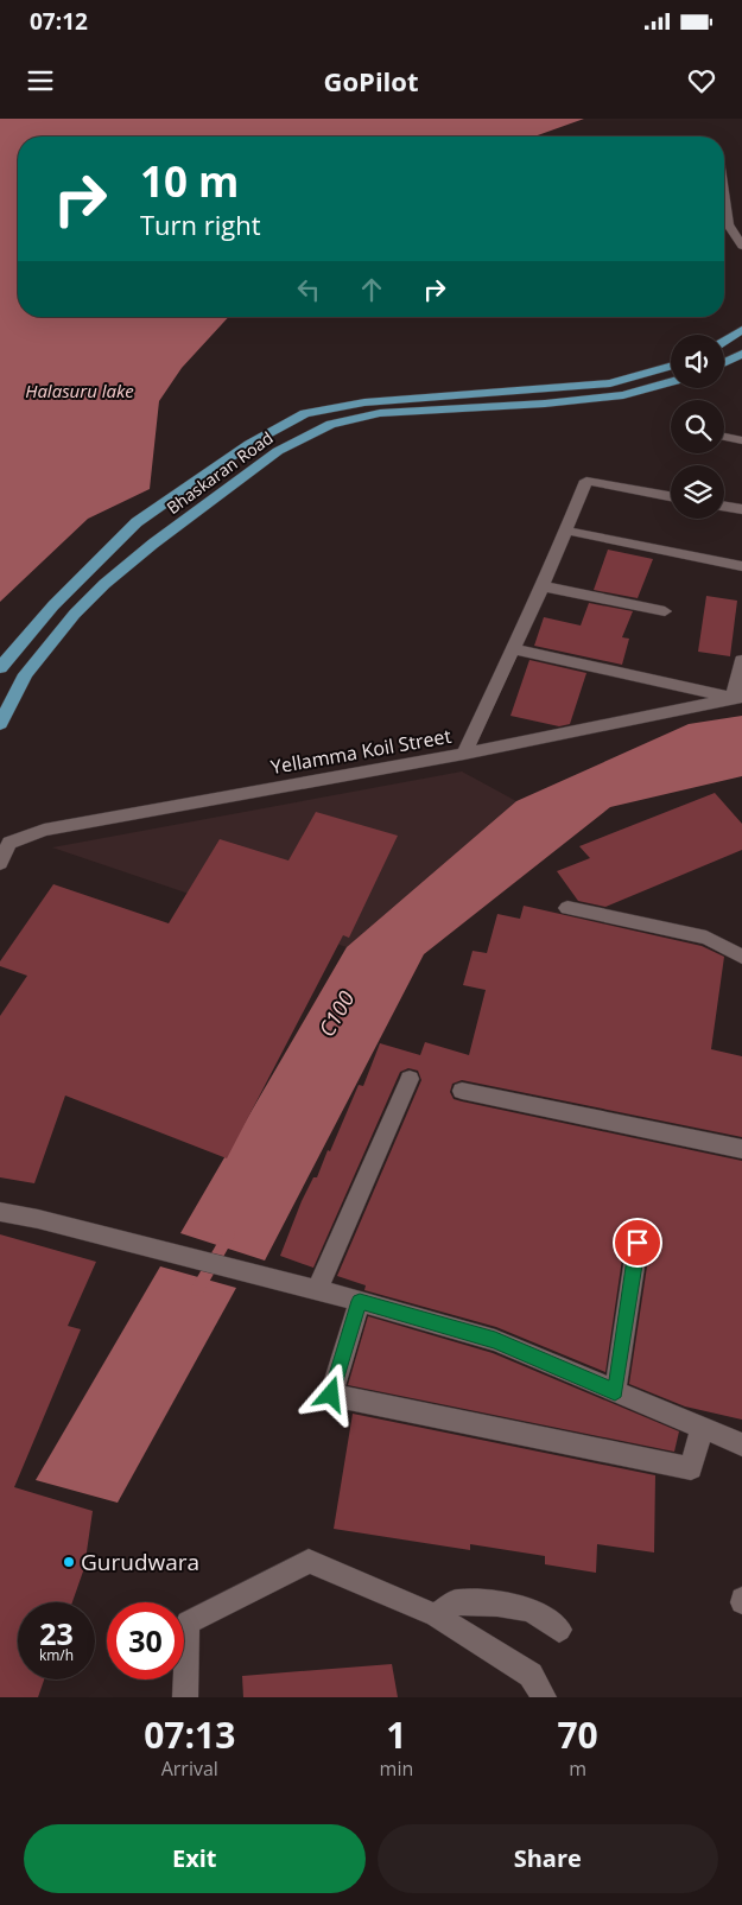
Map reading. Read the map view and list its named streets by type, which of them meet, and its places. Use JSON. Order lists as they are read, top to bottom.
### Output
{
  "streets": {
    "main road": ["Bhaskaran Road"],
    "street": ["Yellamma Koil Street"]
  },
  "water": ["Halasuru lake", "C100"],
  "places": ["Gurudwara"],
  "page": {
    "status": "07:12",
    "header": "GoPilot",
    "turn": ["10 m", "Turn right"],
    "speed": "23 km/h",
    "limit": "30",
    "eta": [
      "07:13",
      "Arrival",
      "1",
      "min",
      "70",
      "m"
    ],
    "buttons": ["Exit", "Share"]
  }
}
